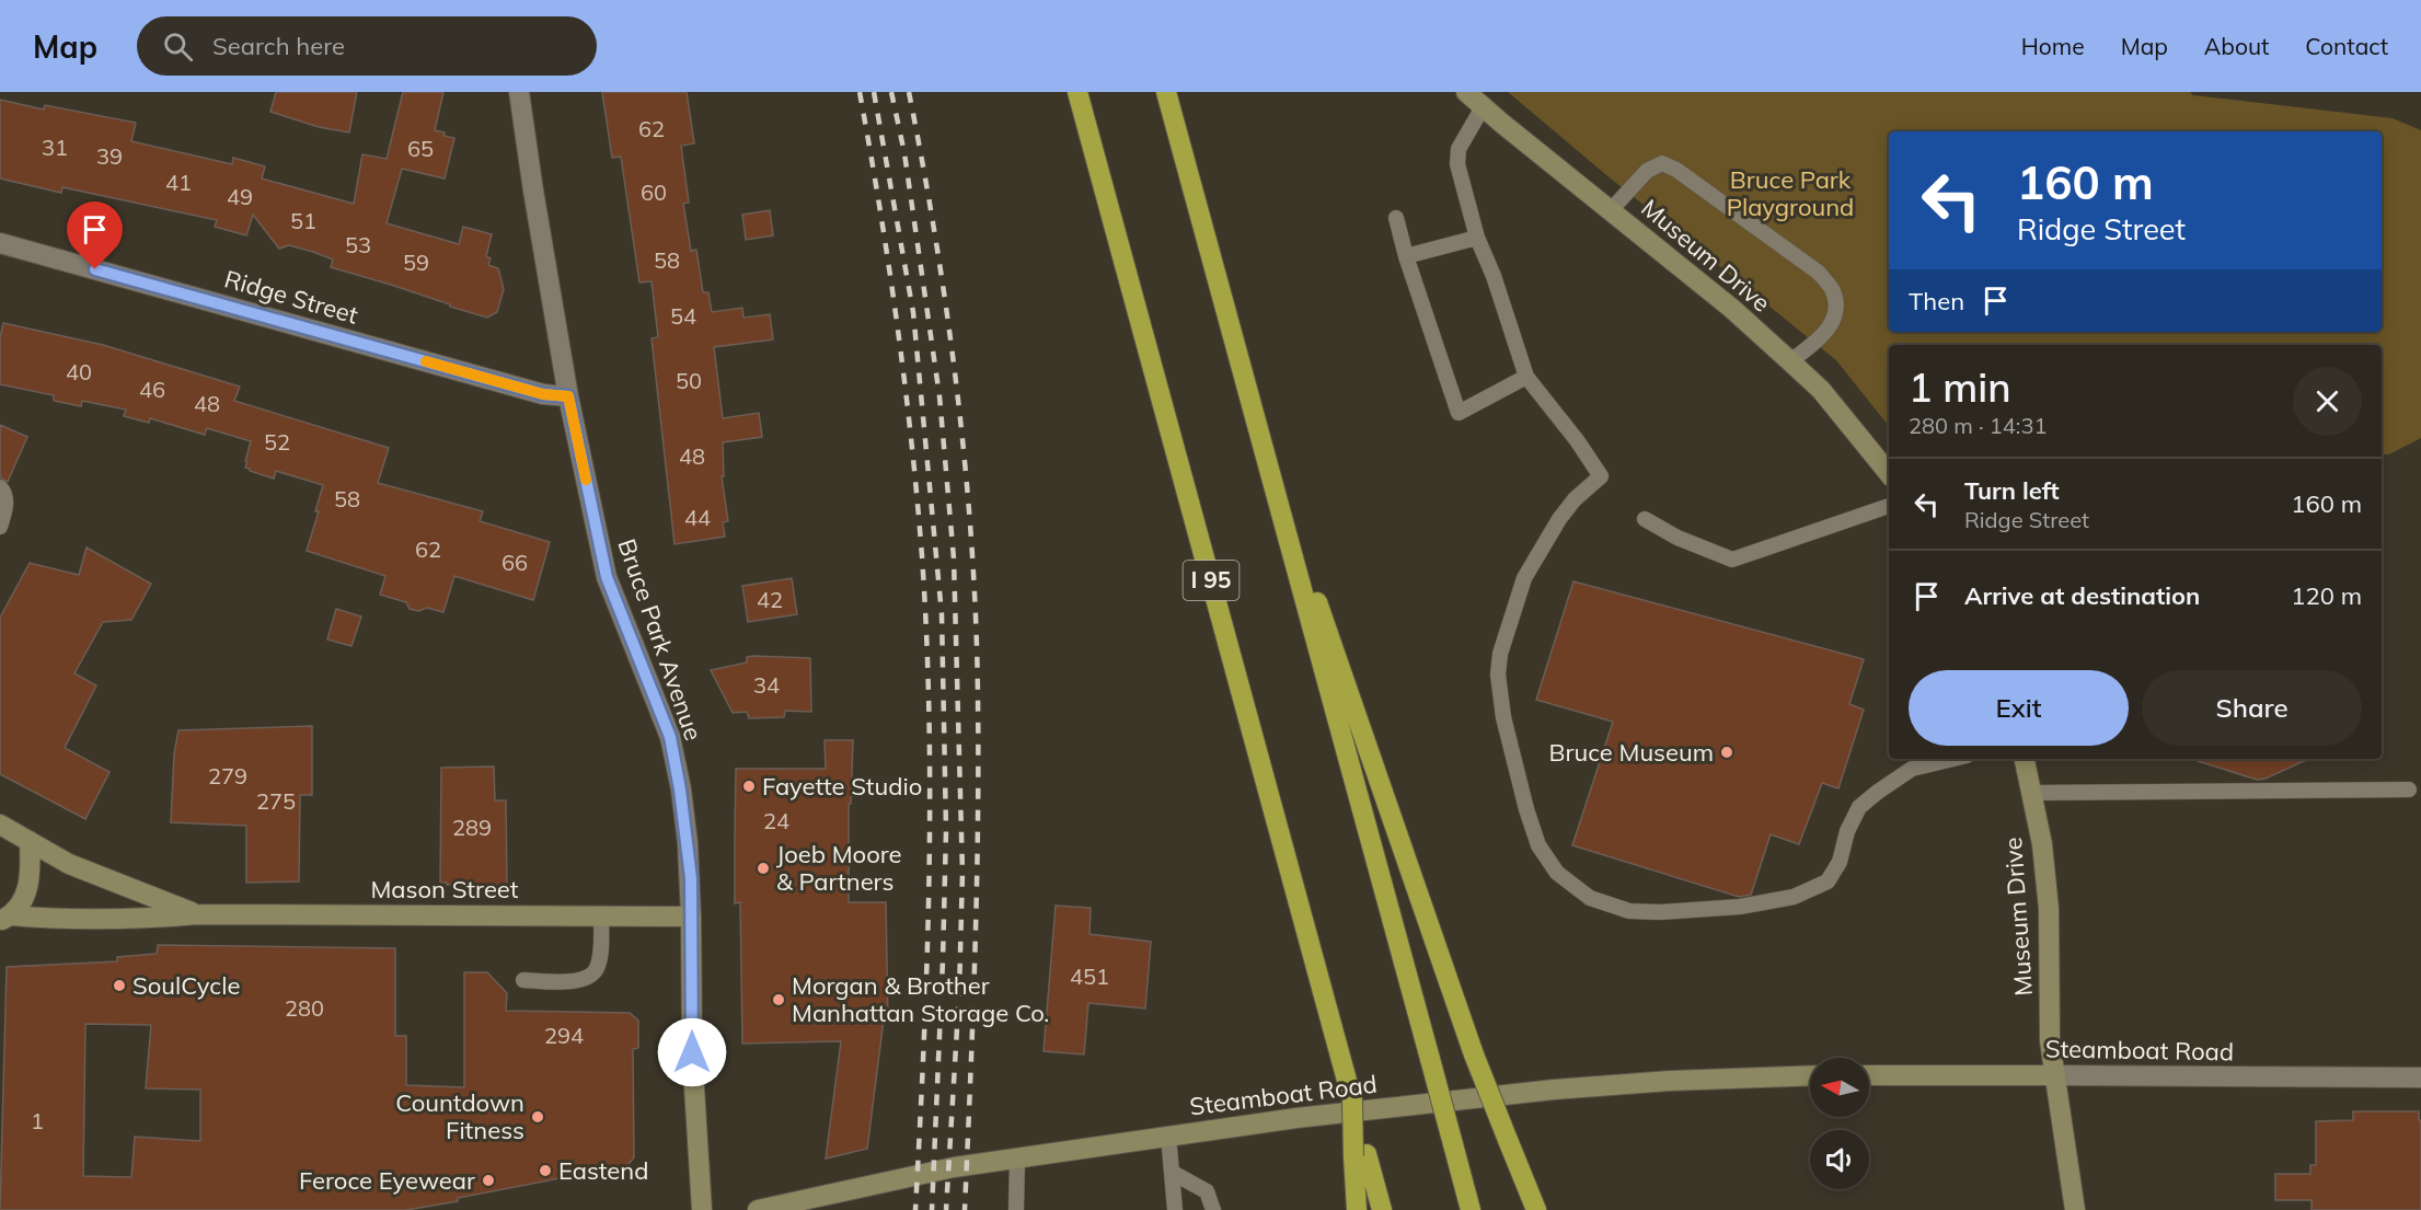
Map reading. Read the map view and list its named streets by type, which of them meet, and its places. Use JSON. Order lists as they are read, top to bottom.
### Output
{
  "streets": {
    "highway": ["I 95"],
    "main road": [
      "Museum Drive",
      "Bruce Park Avenue",
      "Mason Street",
      "Steamboat Road"
    ],
    "street": ["Ridge Street"]
  },
  "crossings": [
    ["Museum Drive", "Steamboat Road"],
    ["Ridge Street", "Bruce Park Avenue"],
    ["Bruce Park Avenue", "Mason Street"]
  ],
  "parks": ["Bruce Park Playground"],
  "places": [
    "Bruce Museum",
    "Fayette Studio",
    "Joeb Moore & Partners",
    "SoulCycle",
    "Morgan & Brother Manhattan Storage Co.",
    "Countdown Fitness",
    "Eastend",
    "Feroce Eyewear"
  ],
  "house_numbers": [
    "62",
    "31",
    "65",
    "39",
    "41",
    "60",
    "49",
    "51",
    "53",
    "58",
    "59",
    "54",
    "40",
    "50",
    "46",
    "48",
    "52",
    "48",
    "58",
    "44",
    "62",
    "66",
    "42",
    "34",
    "279",
    "275",
    "24",
    "289",
    "451",
    "280",
    "294",
    "1"
  ],
  "north": "left",
  "page": {
    "header": "Map",
    "search": "Search here",
    "nav": [
      "Home",
      "Map",
      "About",
      "Contact"
    ],
    "turn": ["160 m", "Ridge Street"],
    "then": "Then",
    "heading": ["1 min", "280 m · 14:31"],
    "list": [
      {
        "name": "Turn left",
        "note": "Ridge Street",
        "value": "160 m"
      },
      {
        "name": "Arrive at destination",
        "value": "120 m"
      }
    ],
    "buttons": ["Exit", "Share"]
  }
}
